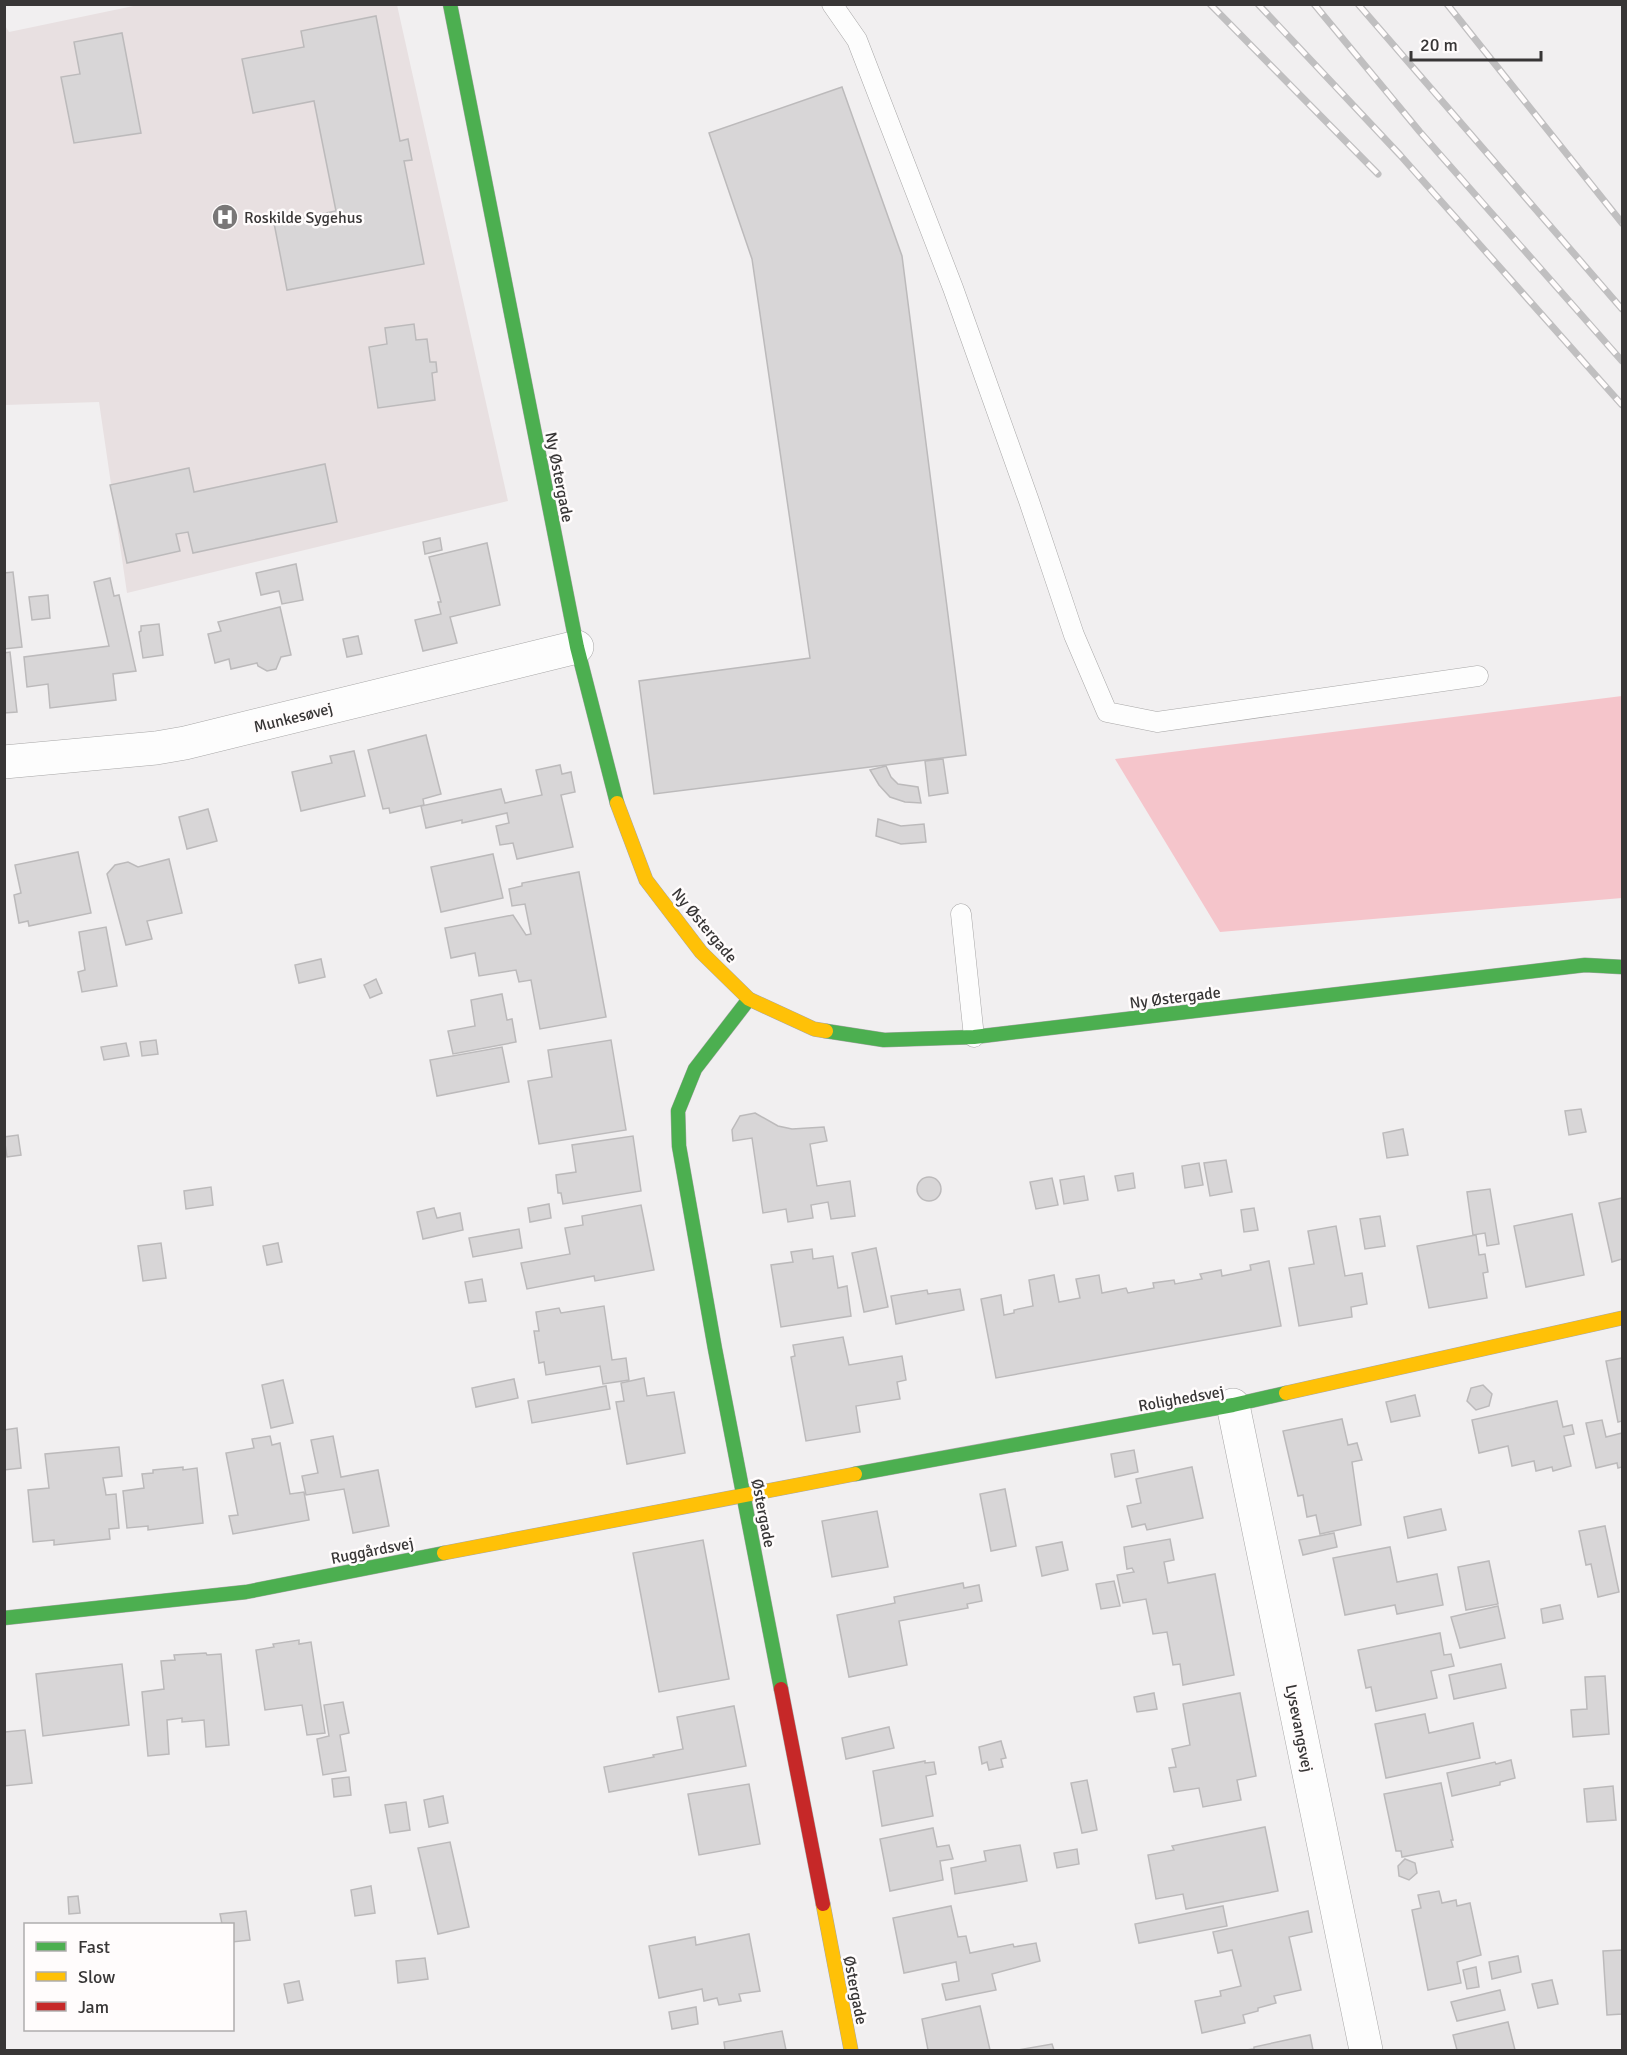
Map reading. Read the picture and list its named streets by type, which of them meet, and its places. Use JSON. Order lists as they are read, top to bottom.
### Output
{
  "streets": {
    "street": [
      "Ny Østergade",
      "Munkesøvej",
      "Rolighedsvej",
      "Østergade",
      "Ruggårdsvej",
      "Lysevangsvej"
    ]
  },
  "crossings": [
    ["Ny Østergade", "Munkesøvej"],
    ["Ny Østergade", "Østergade"],
    ["Rolighedsvej", "Østergade"],
    ["Rolighedsvej", "Ruggårdsvej"],
    ["Rolighedsvej", "Lysevangsvej"],
    ["Østergade", "Ruggårdsvej"]
  ],
  "places": {
    "hospital": ["Roskilde Sygehus"]
  },
  "legend": ["Fast", "Slow", "Jam"],
  "scale_bar": "20 m"
}
